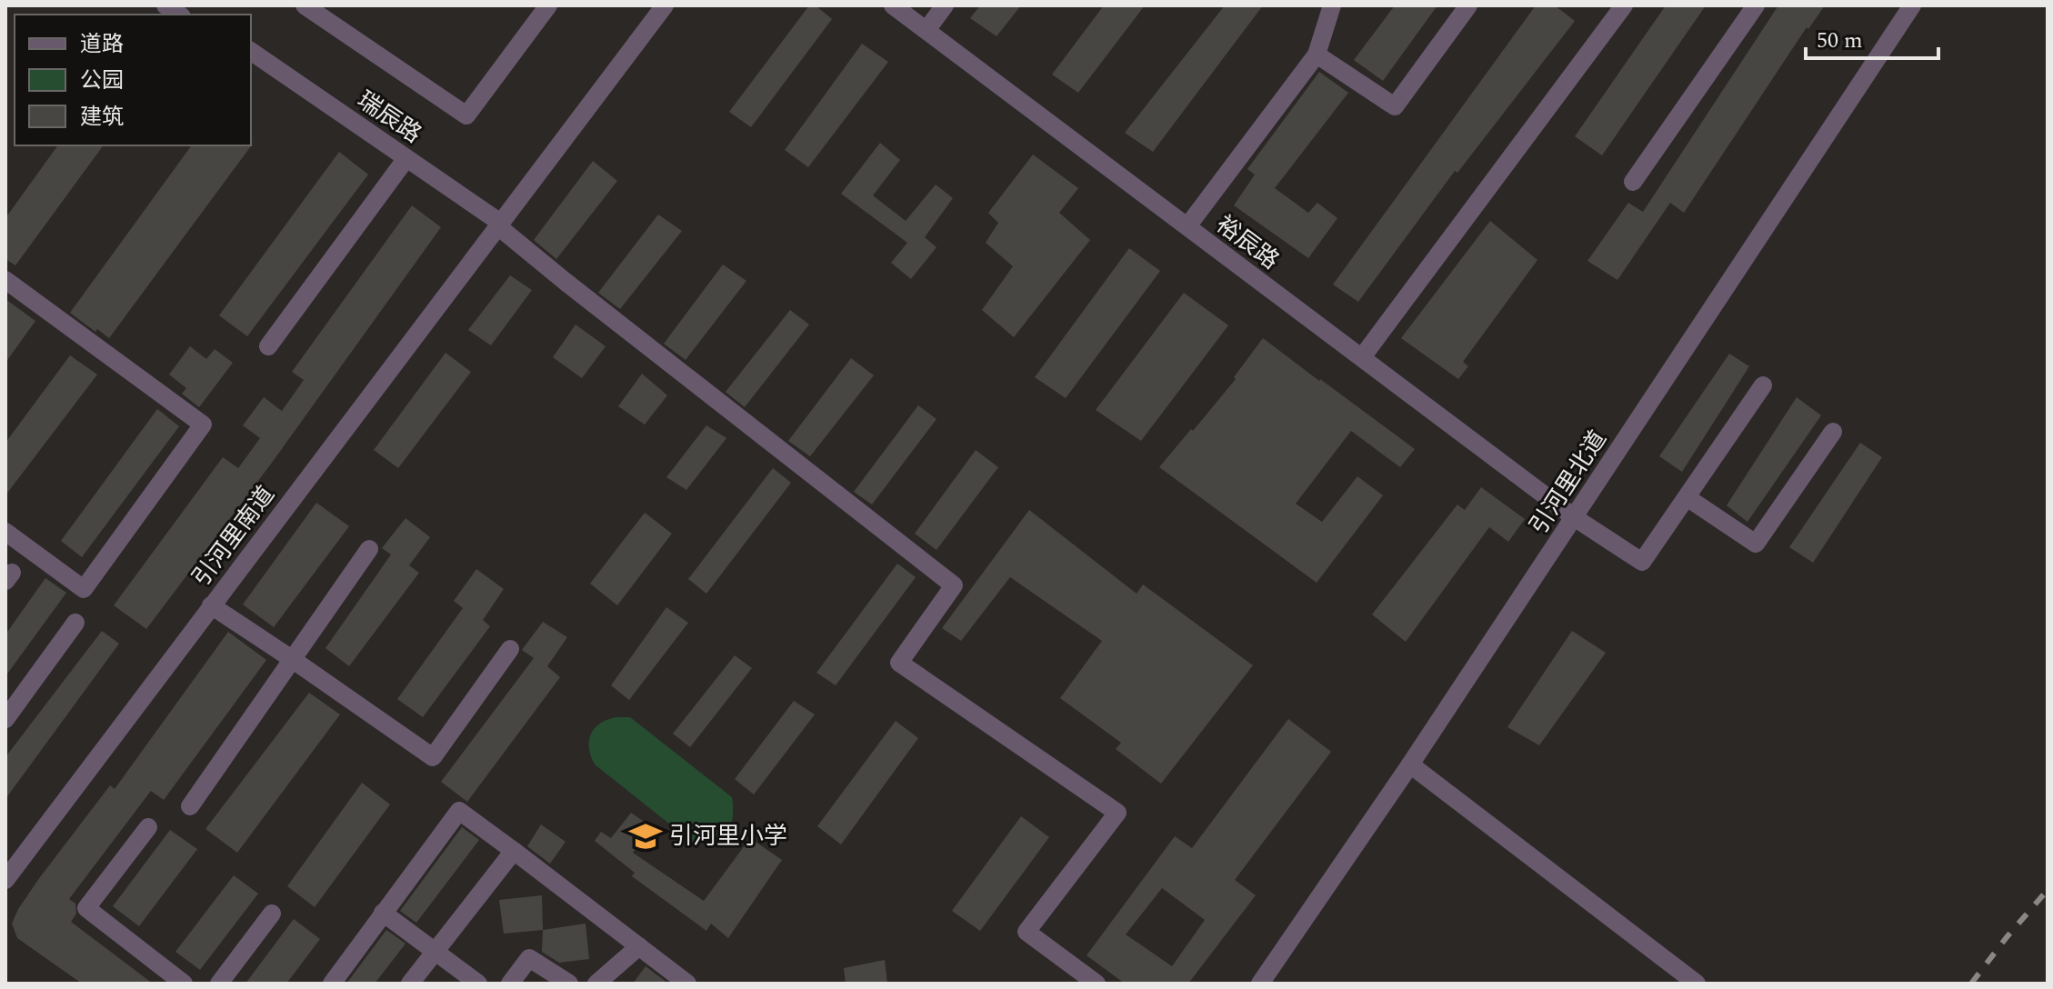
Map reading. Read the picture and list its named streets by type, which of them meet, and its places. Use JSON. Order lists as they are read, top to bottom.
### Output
{
  "streets": {
    "street": [
      "瑞辰路",
      "裕辰路",
      "引河里北道",
      "引河里南道"
    ]
  },
  "crossings": [
    ["瑞辰路", "引河里南道"],
    ["裕辰路", "引河里北道"]
  ],
  "places": {
    "school or university": ["引河里小学"]
  },
  "legend": ["道路", "公园", "建筑"],
  "scale_bar": "50 m"
}
